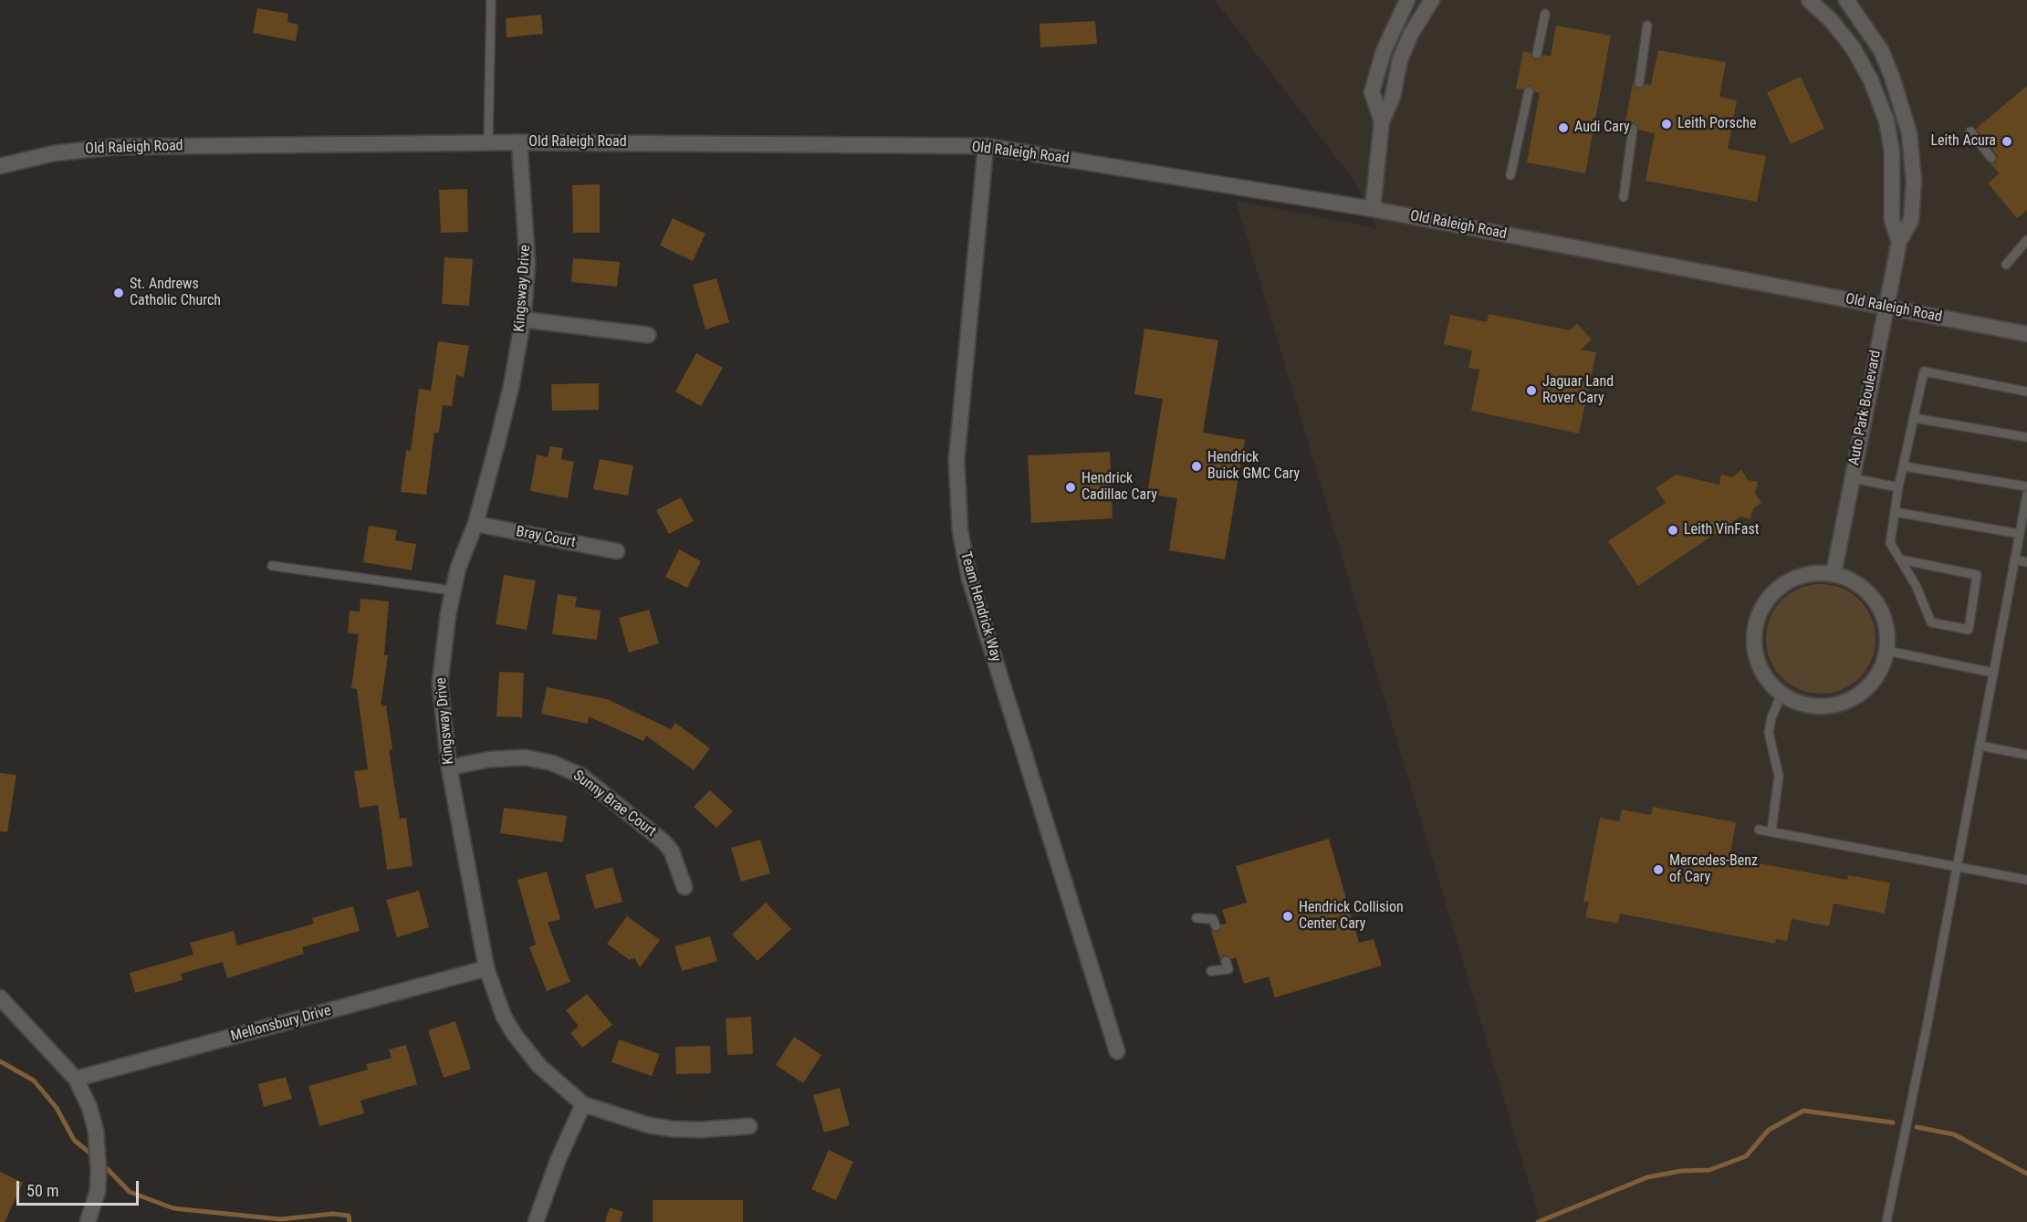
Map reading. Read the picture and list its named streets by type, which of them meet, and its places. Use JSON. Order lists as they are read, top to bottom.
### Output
{
  "streets": {
    "street": [
      "Old Raleigh Road",
      "Kingsway Drive",
      "Auto Park Boulevard",
      "Bray Court",
      "Team Hendrick Way",
      "Sunny Brae Court",
      "Mellonsbury Drive"
    ]
  },
  "crossings": [
    ["Old Raleigh Road", "Kingsway Drive"],
    ["Old Raleigh Road", "Auto Park Boulevard"],
    ["Old Raleigh Road", "Team Hendrick Way"],
    ["Kingsway Drive", "Bray Court"],
    ["Kingsway Drive", "Sunny Brae Court"],
    ["Kingsway Drive", "Mellonsbury Drive"]
  ],
  "places": [
    "Leith Porsche",
    "Audi Cary",
    "Leith Acura",
    "St. Andrews Catholic Church",
    "Jaguar Land Rover Cary",
    "Hendrick Buick GMC Cary",
    "Hendrick Cadillac Cary",
    "Leith VinFast",
    "Mercedes-Benz of Cary",
    "Hendrick Collision Center Cary"
  ],
  "scale_bar": "50 m"
}
